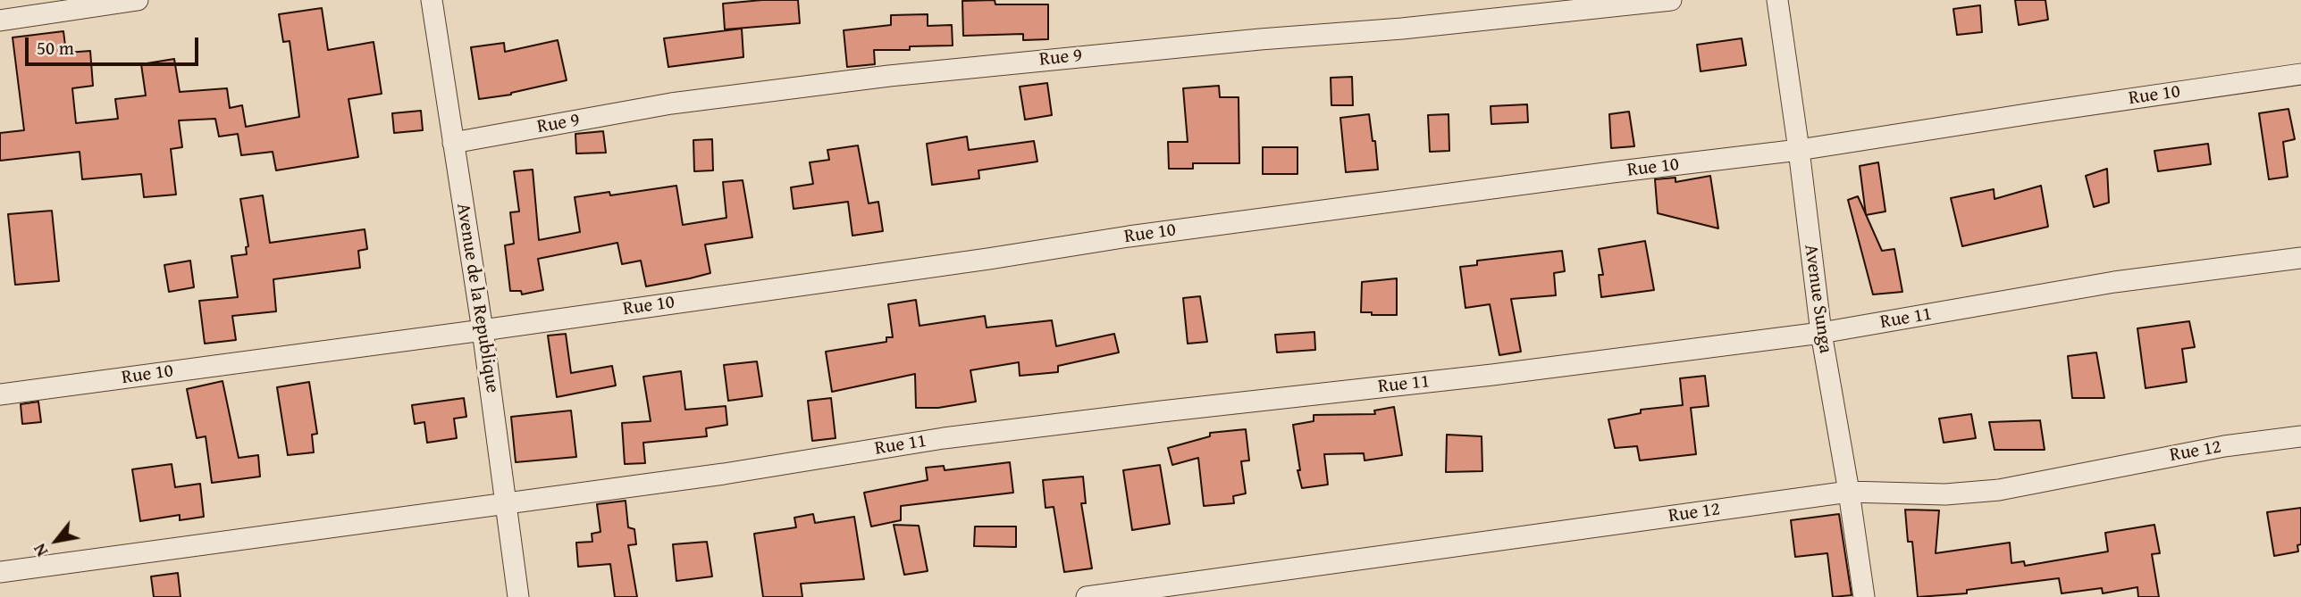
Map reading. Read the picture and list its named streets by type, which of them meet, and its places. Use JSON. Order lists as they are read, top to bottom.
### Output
{
  "streets": {
    "street": [
      "Rue 9",
      "Rue 10",
      "Avenue de la Republique",
      "Avenue Sunga",
      "Rue 11",
      "Rue 12"
    ]
  },
  "crossings": [
    ["Rue 9", "Avenue de la Republique"],
    ["Rue 10", "Avenue de la Republique"],
    ["Rue 10", "Avenue Sunga"],
    ["Avenue de la Republique", "Rue 11"],
    ["Avenue Sunga", "Rue 11"],
    ["Avenue Sunga", "Rue 12"]
  ],
  "scale_bar": "50 m",
  "north": "bottom left"
}
